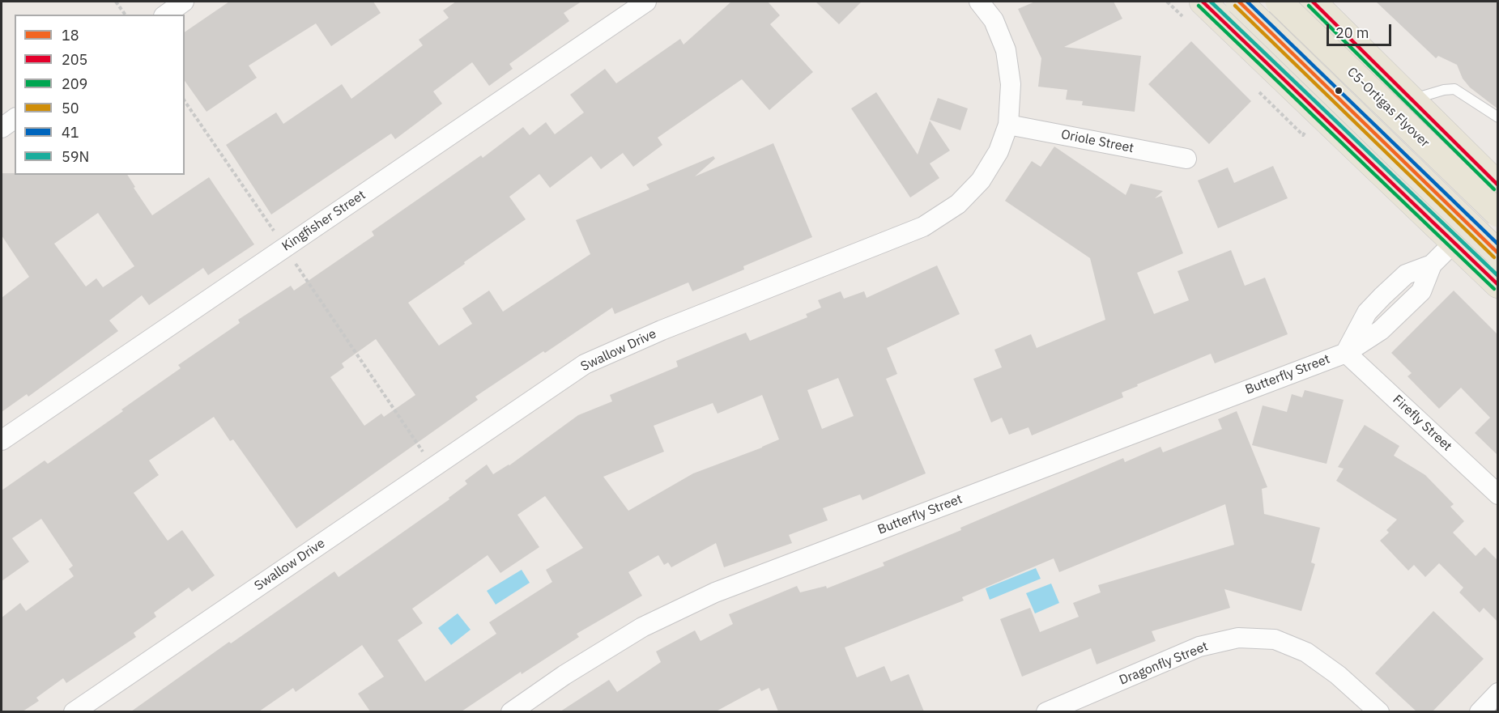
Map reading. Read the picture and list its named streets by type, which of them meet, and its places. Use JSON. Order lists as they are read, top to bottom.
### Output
{
  "streets": {
    "main road": ["C5-Ortigas Flyover"],
    "street": [
      "Oriole Street",
      "Kingfisher Street",
      "Swallow Drive",
      "Butterfly Street",
      "Firefly Street",
      "Dragonfly Street"
    ]
  },
  "crossings": [
    ["Oriole Street", "Swallow Drive"],
    ["Butterfly Street", "Firefly Street"]
  ],
  "lines": [
    "transit line 18",
    "transit line 205",
    "transit line 41",
    "transit line 59N",
    "transit line 209",
    "transit line 50"
  ],
  "legend": [
    "18",
    "205",
    "209",
    "50",
    "41",
    "59N"
  ],
  "scale_bar": "20 m"
}
